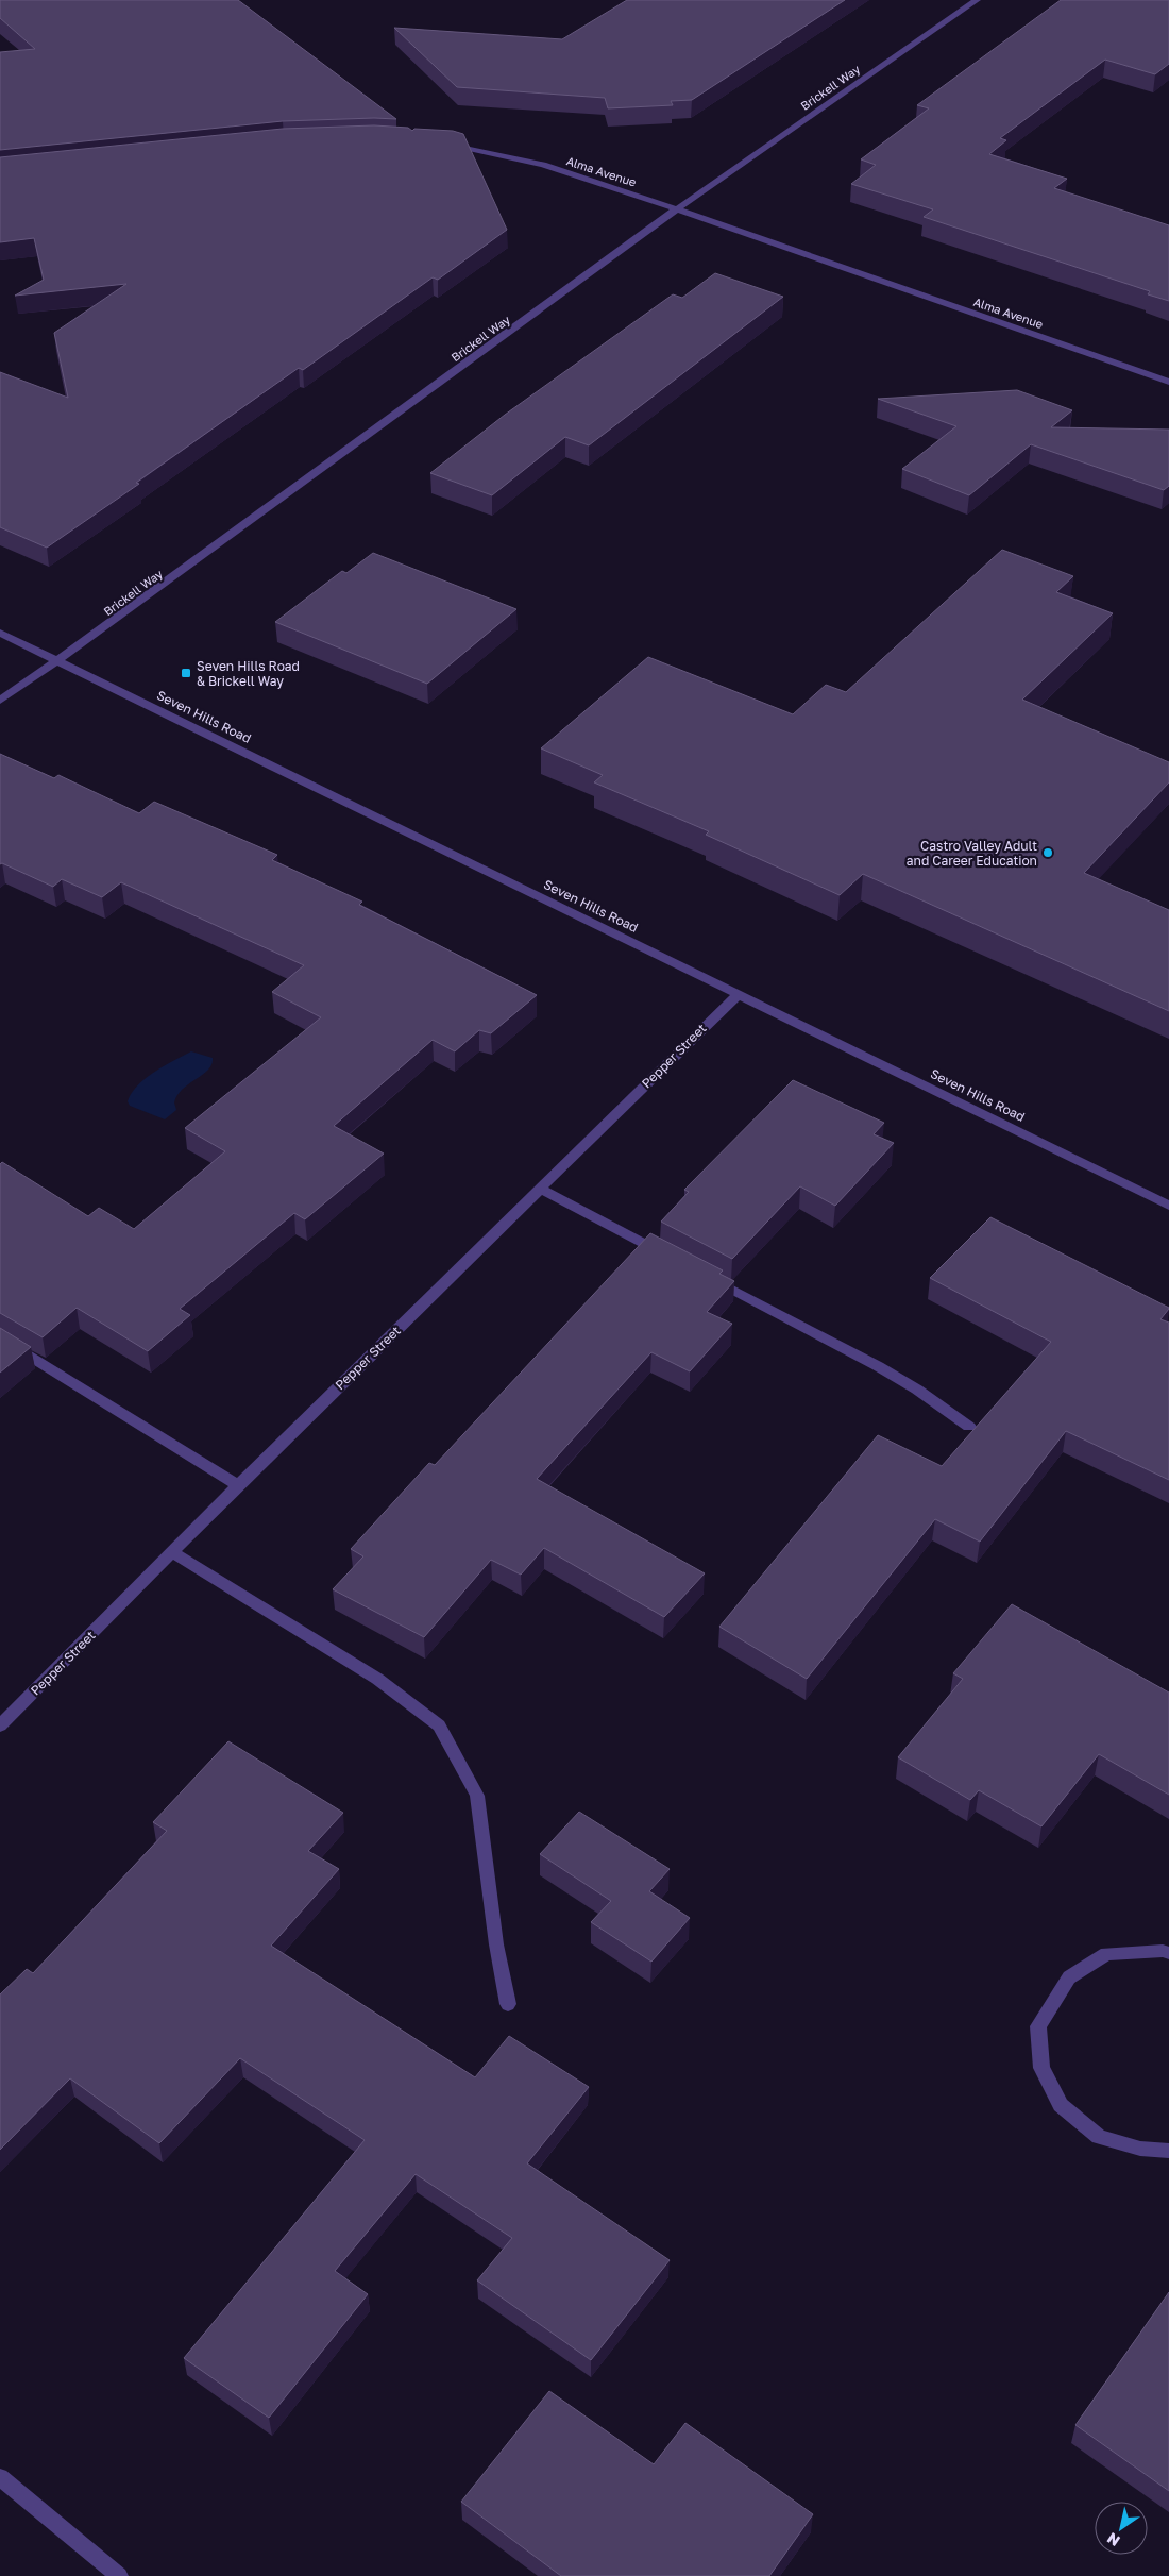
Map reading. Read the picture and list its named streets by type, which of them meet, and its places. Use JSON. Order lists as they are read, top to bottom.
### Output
{
  "streets": {
    "street": [
      "Brickell Way",
      "Alma Avenue",
      "Seven Hills Road",
      "Pepper Street"
    ]
  },
  "crossings": [
    ["Brickell Way", "Alma Avenue"],
    ["Brickell Way", "Seven Hills Road"],
    ["Seven Hills Road", "Pepper Street"]
  ],
  "places": {
    "transit": ["Seven Hills Road & Brickell Way"],
    "other": ["Castro Valley Adult and Career Education"]
  },
  "north": "bottom left"
}
